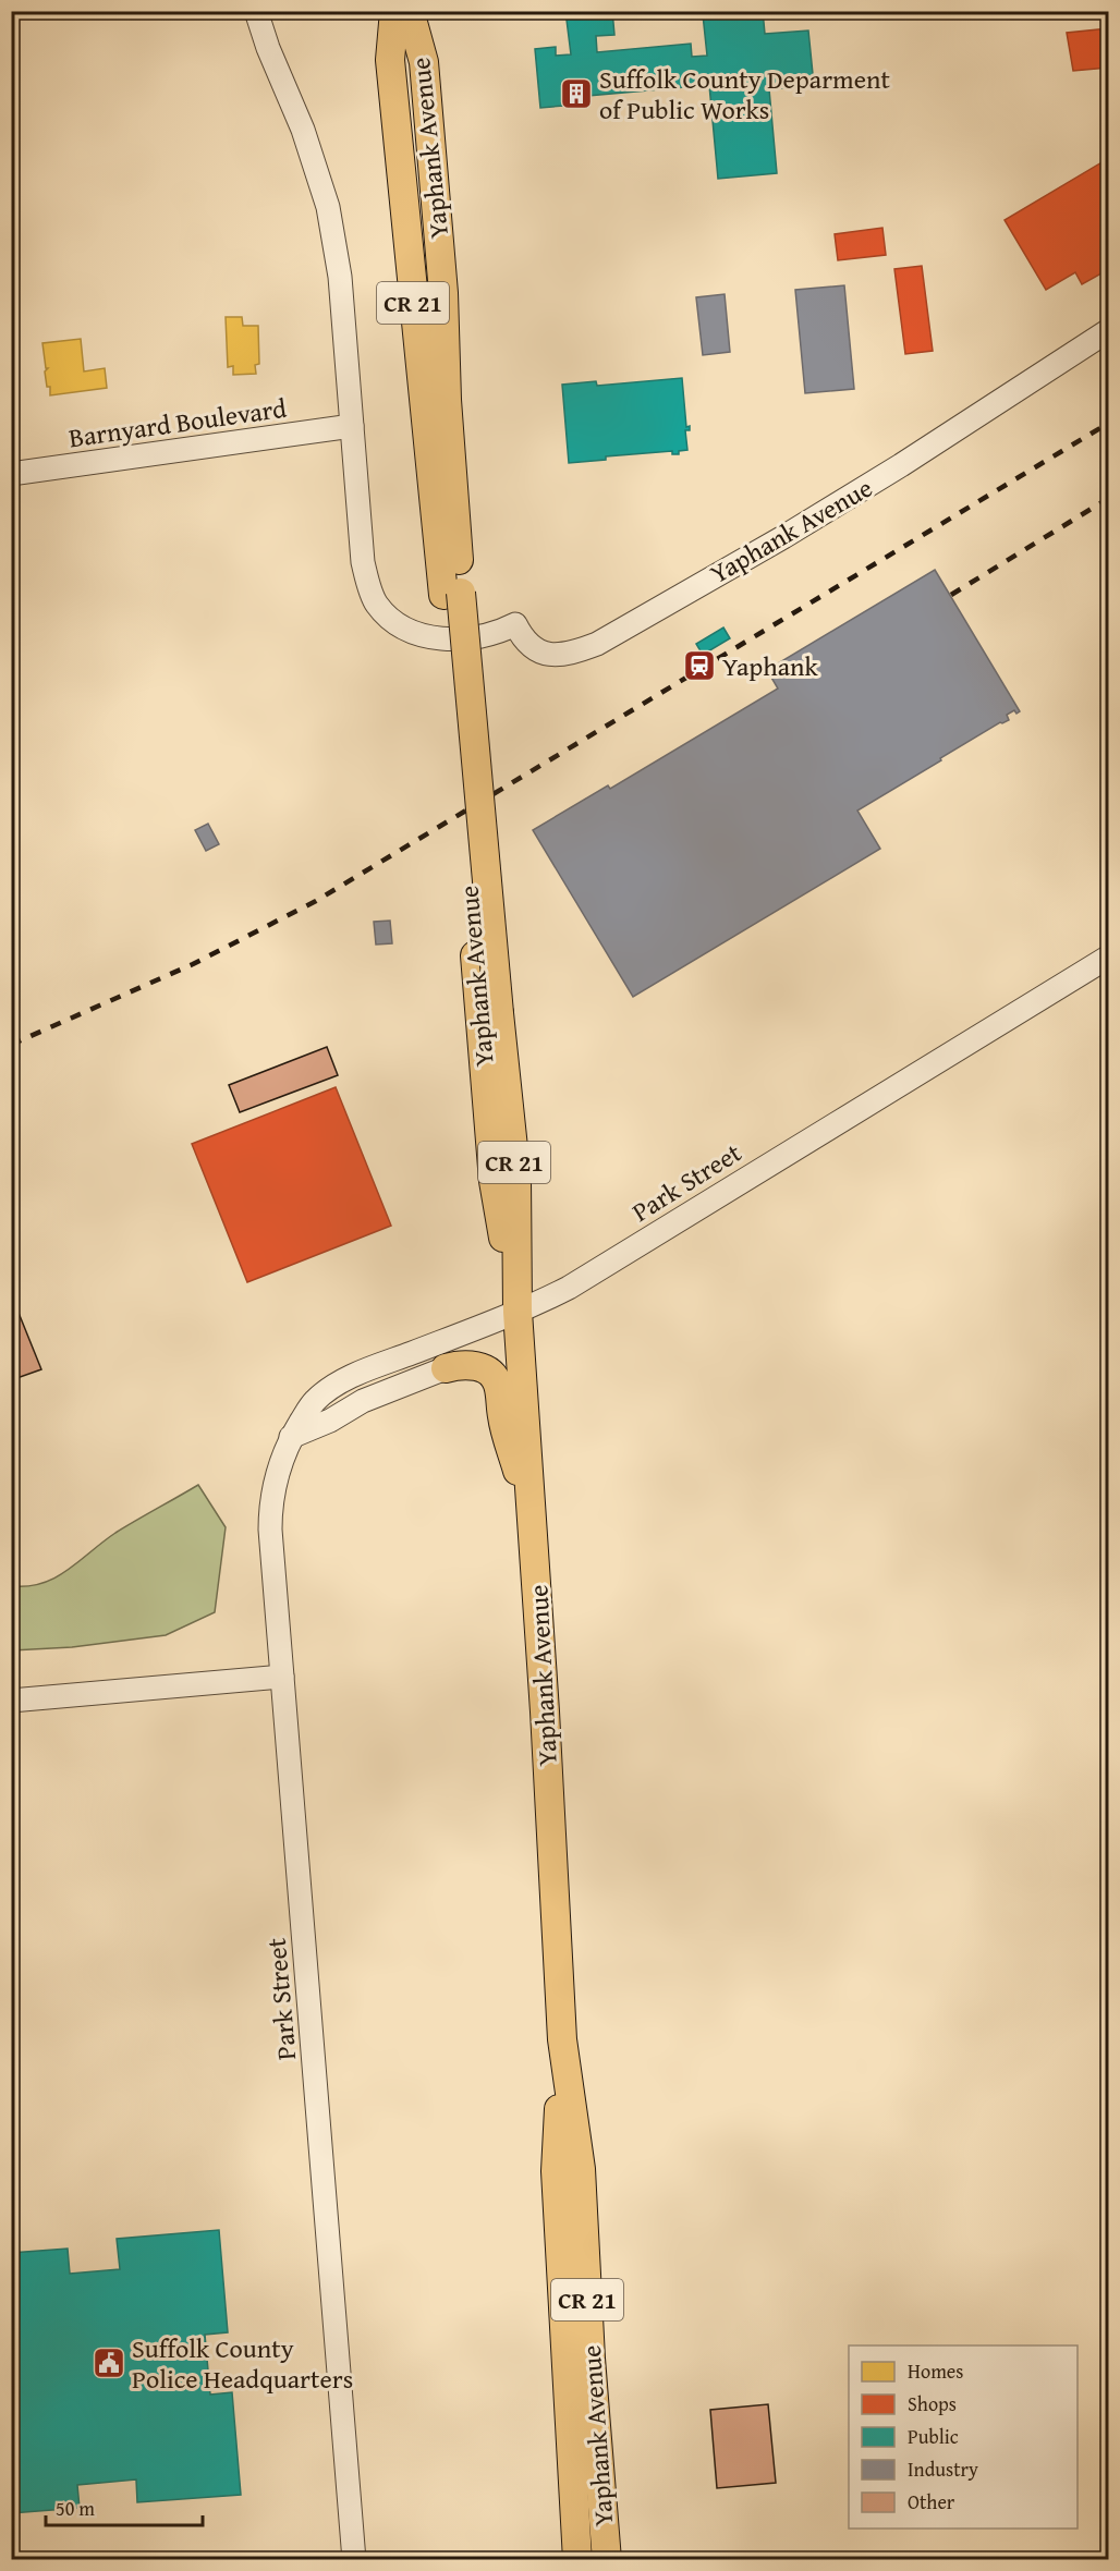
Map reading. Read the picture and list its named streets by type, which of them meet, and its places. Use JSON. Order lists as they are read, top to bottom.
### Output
{
  "streets": {
    "main road": ["Yaphank Avenue", "CR 21"],
    "street": ["Barnyard Boulevard", "Park Street"]
  },
  "crossings": [
    ["Yaphank Avenue", "Barnyard Boulevard"],
    ["Yaphank Avenue", "Park Street"]
  ],
  "places": {
    "building": ["Suffolk County Deparment of Public Works"],
    "station": ["Yaphank"],
    "public building": ["Suffolk County Police Headquarters"]
  },
  "legend": [
    "Homes",
    "Shops",
    "Public",
    "Industry",
    "Other"
  ],
  "scale_bar": "50 m"
}
